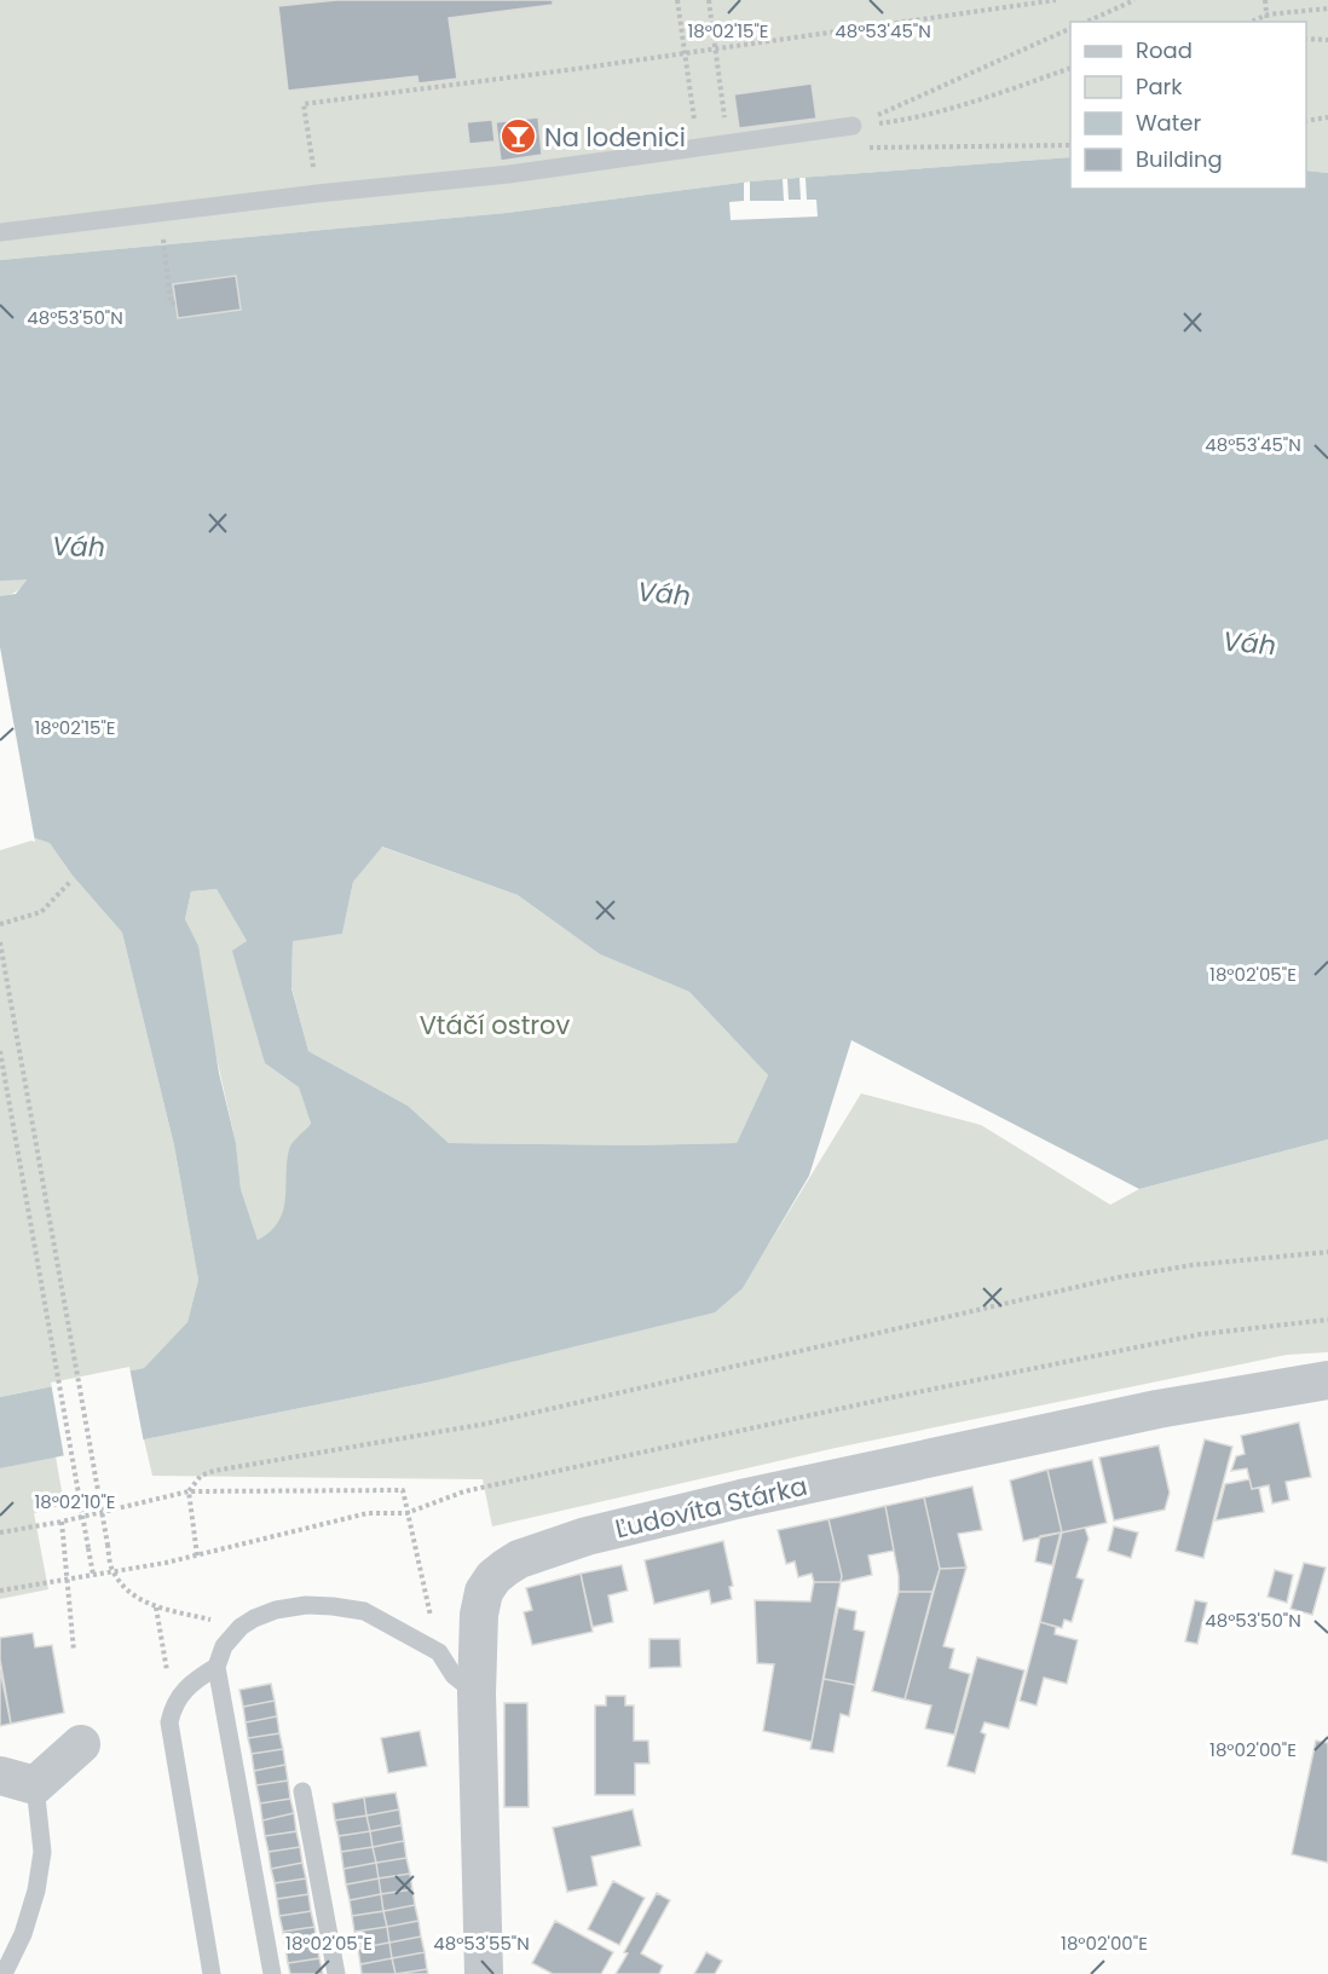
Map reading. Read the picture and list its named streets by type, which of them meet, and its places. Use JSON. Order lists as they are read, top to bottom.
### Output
{
  "streets": {
    "street": ["Ľudovíta Stárka"]
  },
  "water": ["Váh"],
  "parks": ["Vtáčí ostrov"],
  "places": {
    "bar": ["Na lodenici"]
  },
  "legend": [
    "Road",
    "Park",
    "Water",
    "Building"
  ],
  "coordinates": [
    "18°02'15\"E",
    "48°53'45\"N",
    "48°53'50\"N",
    "18°02'05\"E",
    "18°02'10\"E",
    "18°02'00\"E",
    "48°53'55\"N"
  ]
}
